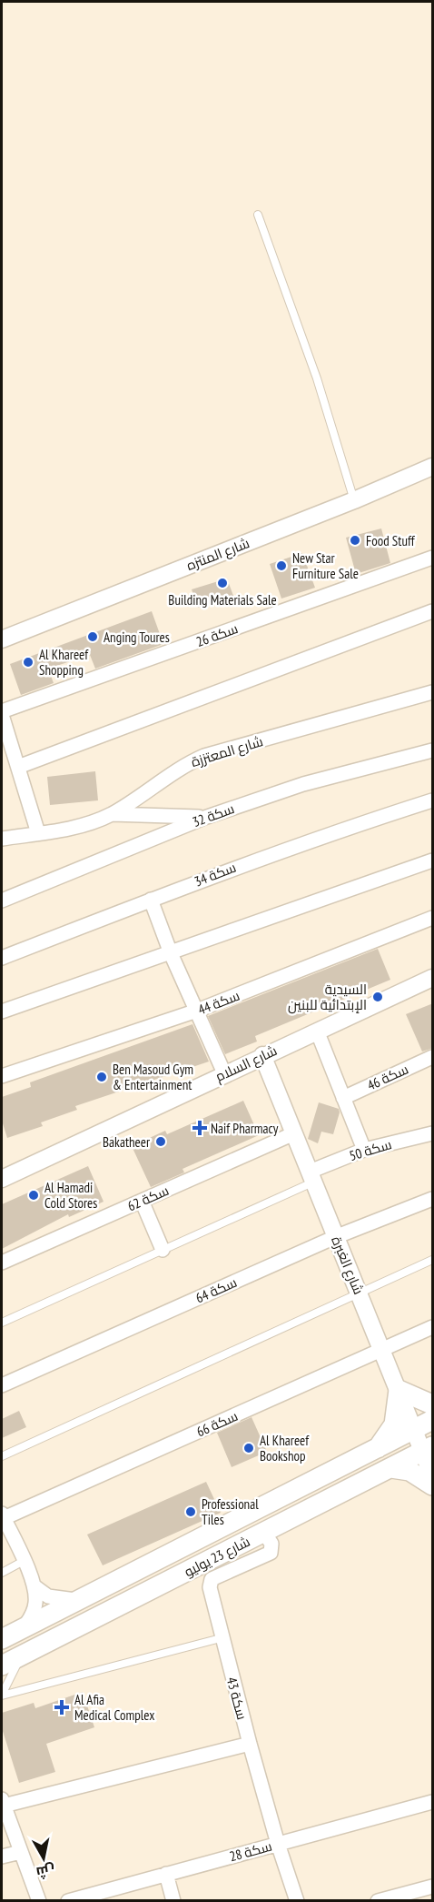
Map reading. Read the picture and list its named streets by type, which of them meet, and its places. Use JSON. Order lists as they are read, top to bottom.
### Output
{
  "streets": {
    "main road": ["شارع 23 يوليو"],
    "street": [
      "شارع المنتزه",
      "سكة 26",
      "شارع المعتززة",
      "سكة 32",
      "سكة 34",
      "سكة 44",
      "شارع السلام",
      "سكة 46",
      "سكة 50",
      "سكة 62",
      "شارع الغبرة",
      "سكة 64",
      "سكة 66",
      "سكة 43",
      "سكة 28"
    ]
  },
  "crossings": [
    ["شارع السلام", "شارع الغبرة"],
    ["سكة 50", "شارع الغبرة"],
    ["سكة 62", "شارع الغبرة"],
    ["شارع الغبرة", "سكة 64"],
    ["شارع الغبرة", "سكة 66"],
    ["شارع الغبرة", "شارع 23 يوليو"],
    ["شارع 23 يوليو", "سكة 43"],
    ["سكة 43", "سكة 28"]
  ],
  "places": {
    "other": [
      "Food Stuff",
      "New Star Furniture Sale",
      "Building Materials Sale",
      "Anging Toures",
      "Al Khareef Shopping",
      "السيدية الإبتدائية للبنين",
      "Ben Masoud Gym & Entertainment",
      "Bakatheer",
      "Al Hamadi Cold Stores",
      "Al Khareef Bookshop",
      "Professional Tiles"
    ],
    "health": ["Naif Pharmacy", "Al Afia Medical Complex"]
  },
  "north": "bottom"
}
